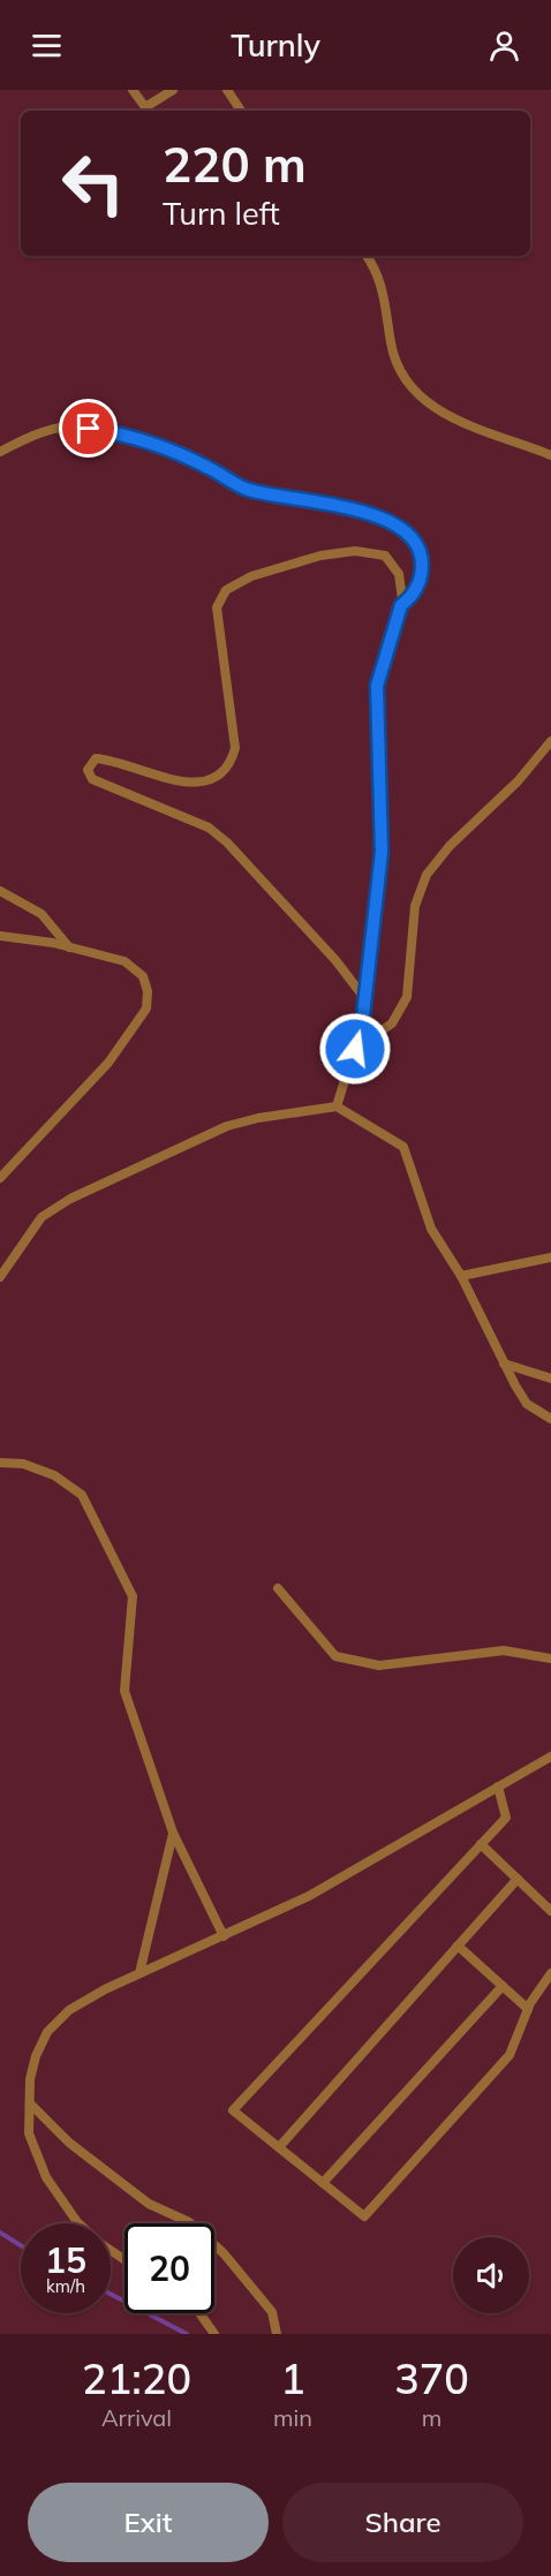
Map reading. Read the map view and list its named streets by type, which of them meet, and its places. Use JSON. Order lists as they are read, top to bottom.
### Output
{
  "page": {
    "header": "Turnly",
    "turn": ["220 m", "Turn left"],
    "speed": "15 km/h",
    "limit": "20",
    "eta": [
      "21:20",
      "Arrival",
      "1",
      "min",
      "370",
      "m"
    ],
    "buttons": ["Exit", "Share"]
  }
}
